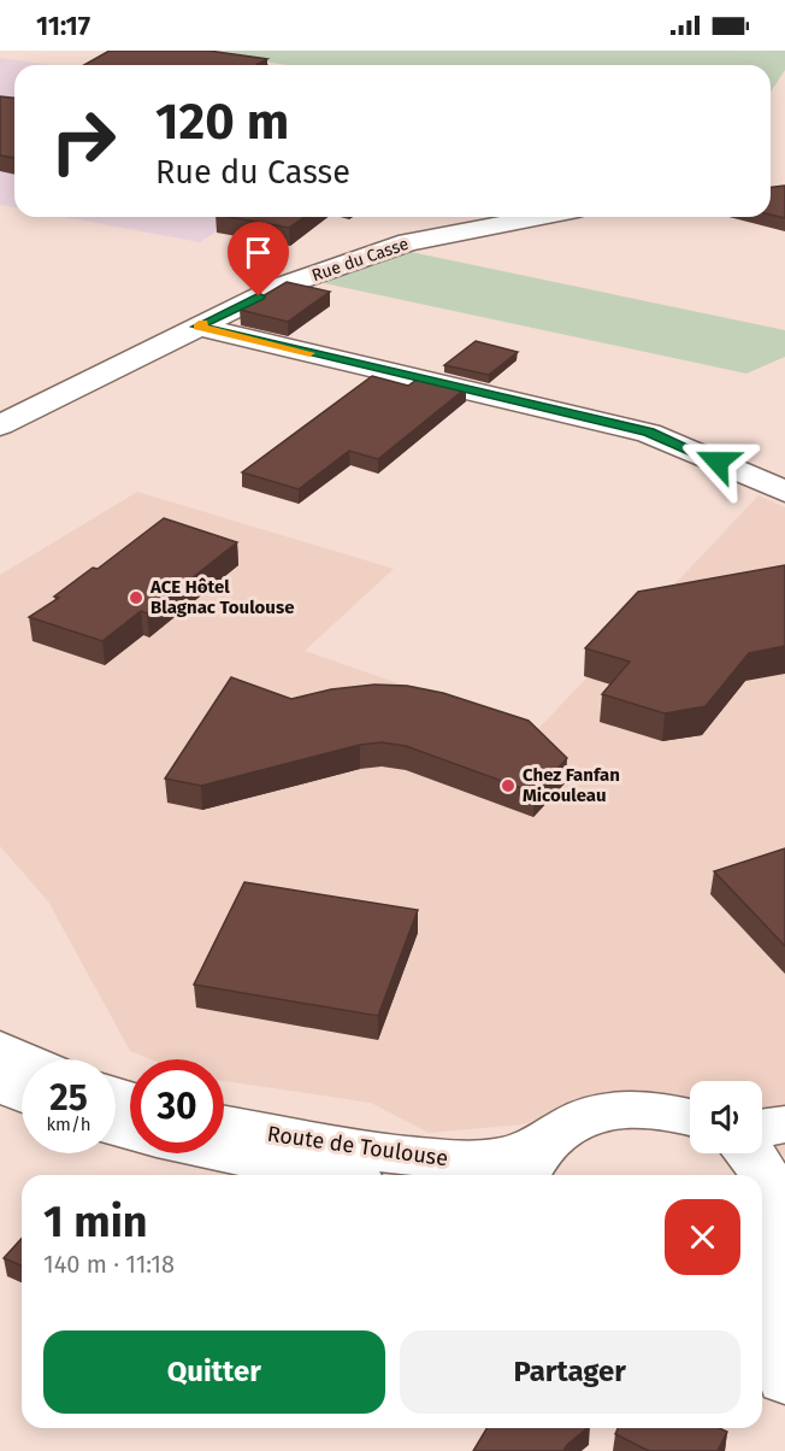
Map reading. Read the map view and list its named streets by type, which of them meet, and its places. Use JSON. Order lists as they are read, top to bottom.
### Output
{
  "streets": {
    "street": ["Rue du Casse", "Route de Toulouse"]
  },
  "places": ["ACE Hôtel Blagnac Toulouse", "Chez Fanfan Micouleau"],
  "page": {
    "status": "11:17",
    "turn": ["120 m", "Rue du Casse"],
    "speed": "25 km/h",
    "limit": "30",
    "heading": ["1 min", "140 m · 11:18"],
    "buttons": ["Quitter", "Partager"]
  }
}
